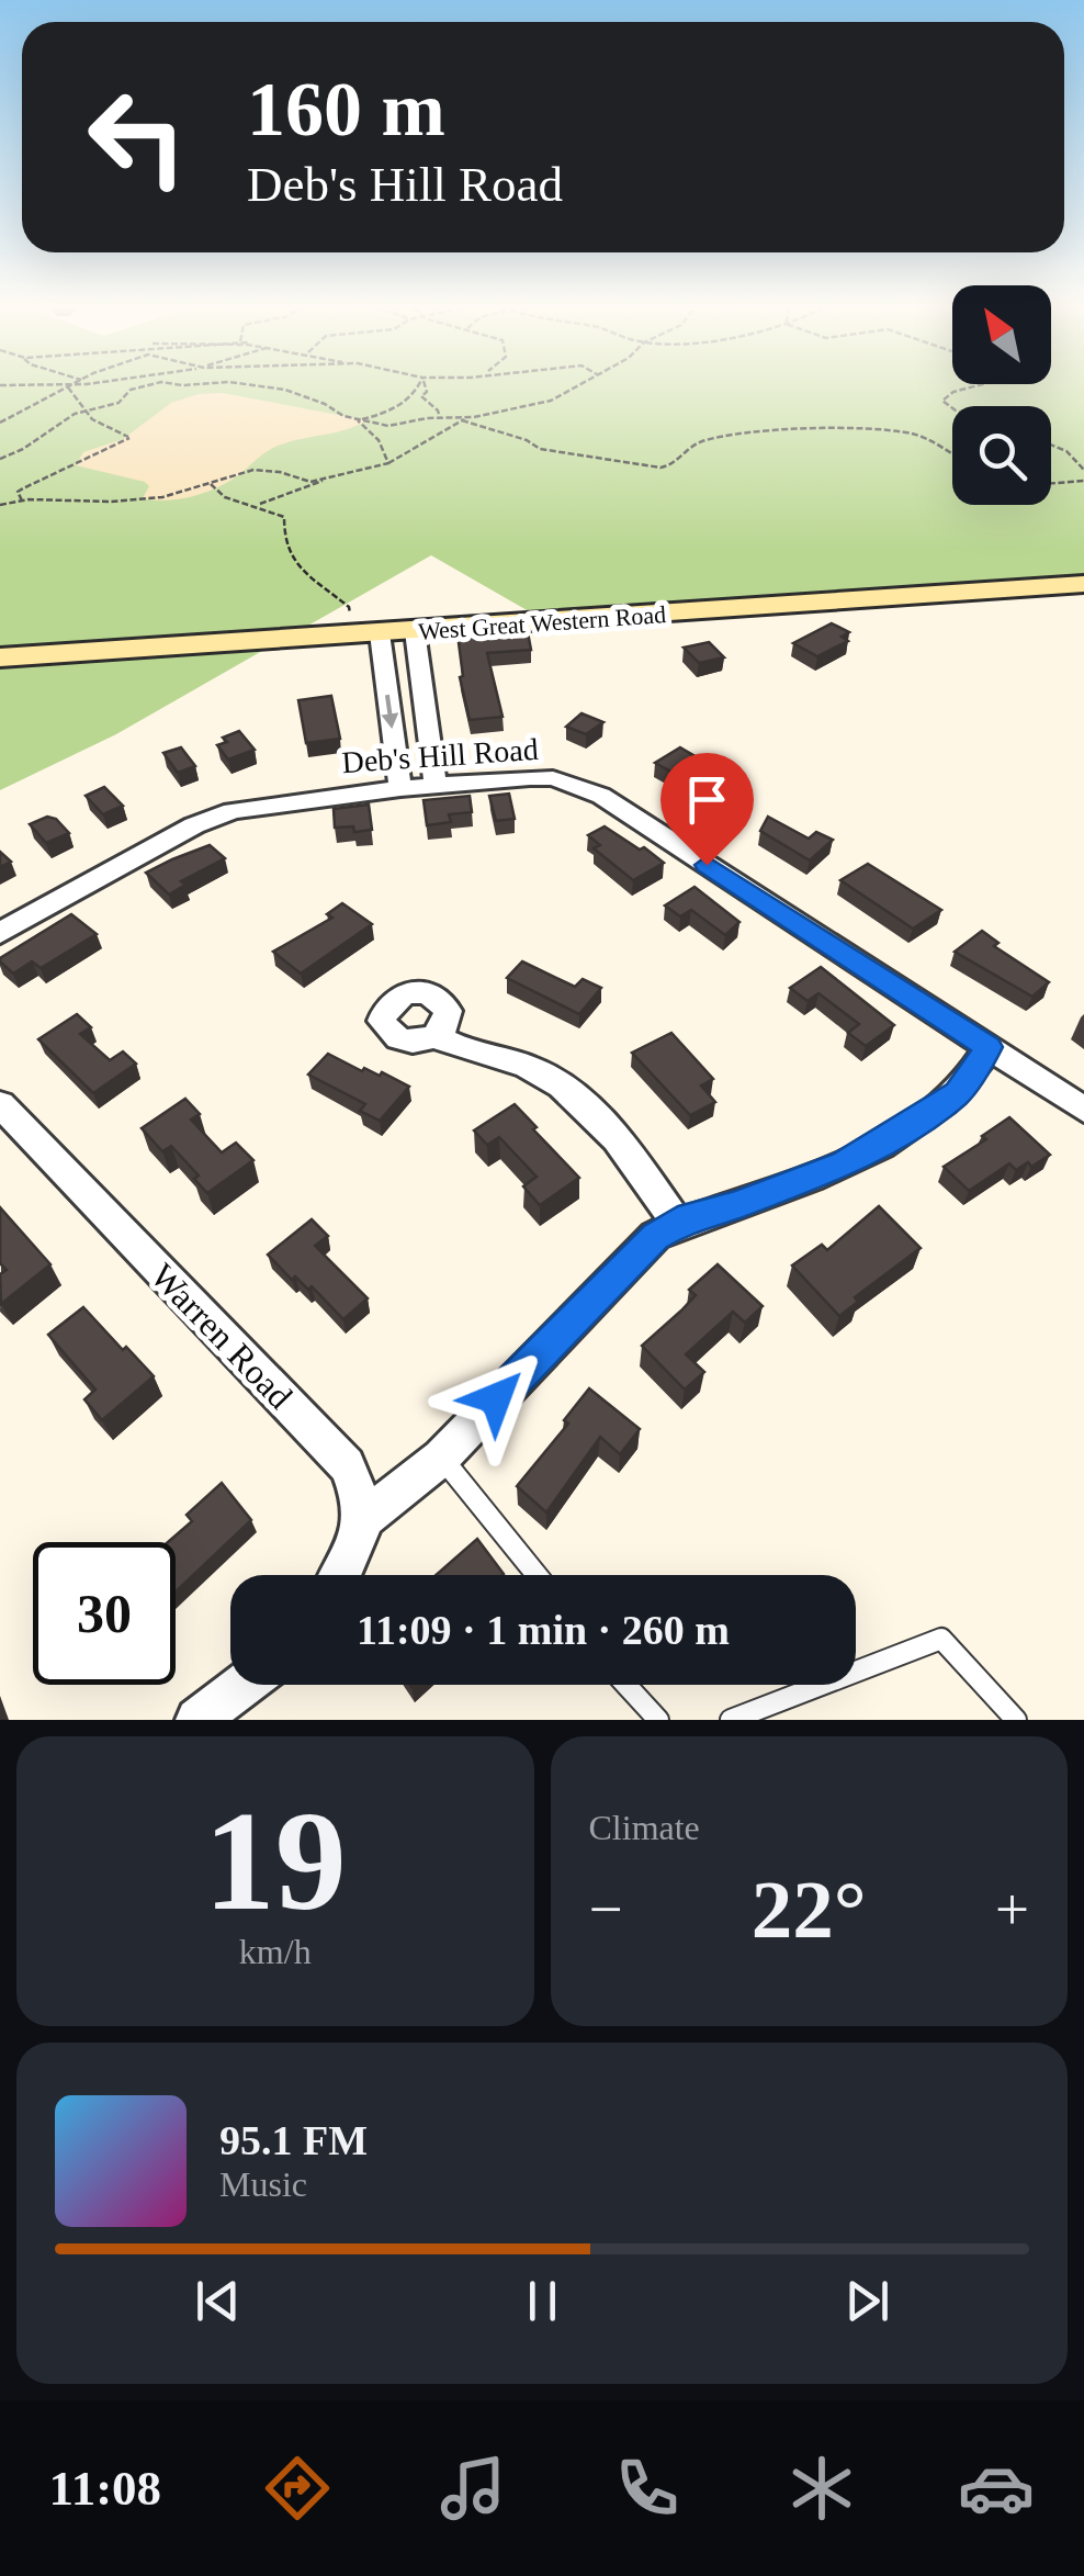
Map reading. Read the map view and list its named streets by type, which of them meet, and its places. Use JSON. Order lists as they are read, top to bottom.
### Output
{
  "streets": {
    "street": ["West Great Western Road", "Deb's Hill Road", "Warren Road"]
  },
  "north": "top left",
  "page": {
    "turn": ["160 m", "Deb's Hill Road"],
    "limit": "30",
    "trip": "11:09 · 1 min · 260 m",
    "tile": [
      ["19", "km/h"],
      "Climate"
    ],
    "heat": ["−", "22°", "+"],
    "song": ["95.1 FM", "Music"],
    "tabs": "11:08"
  }
}
